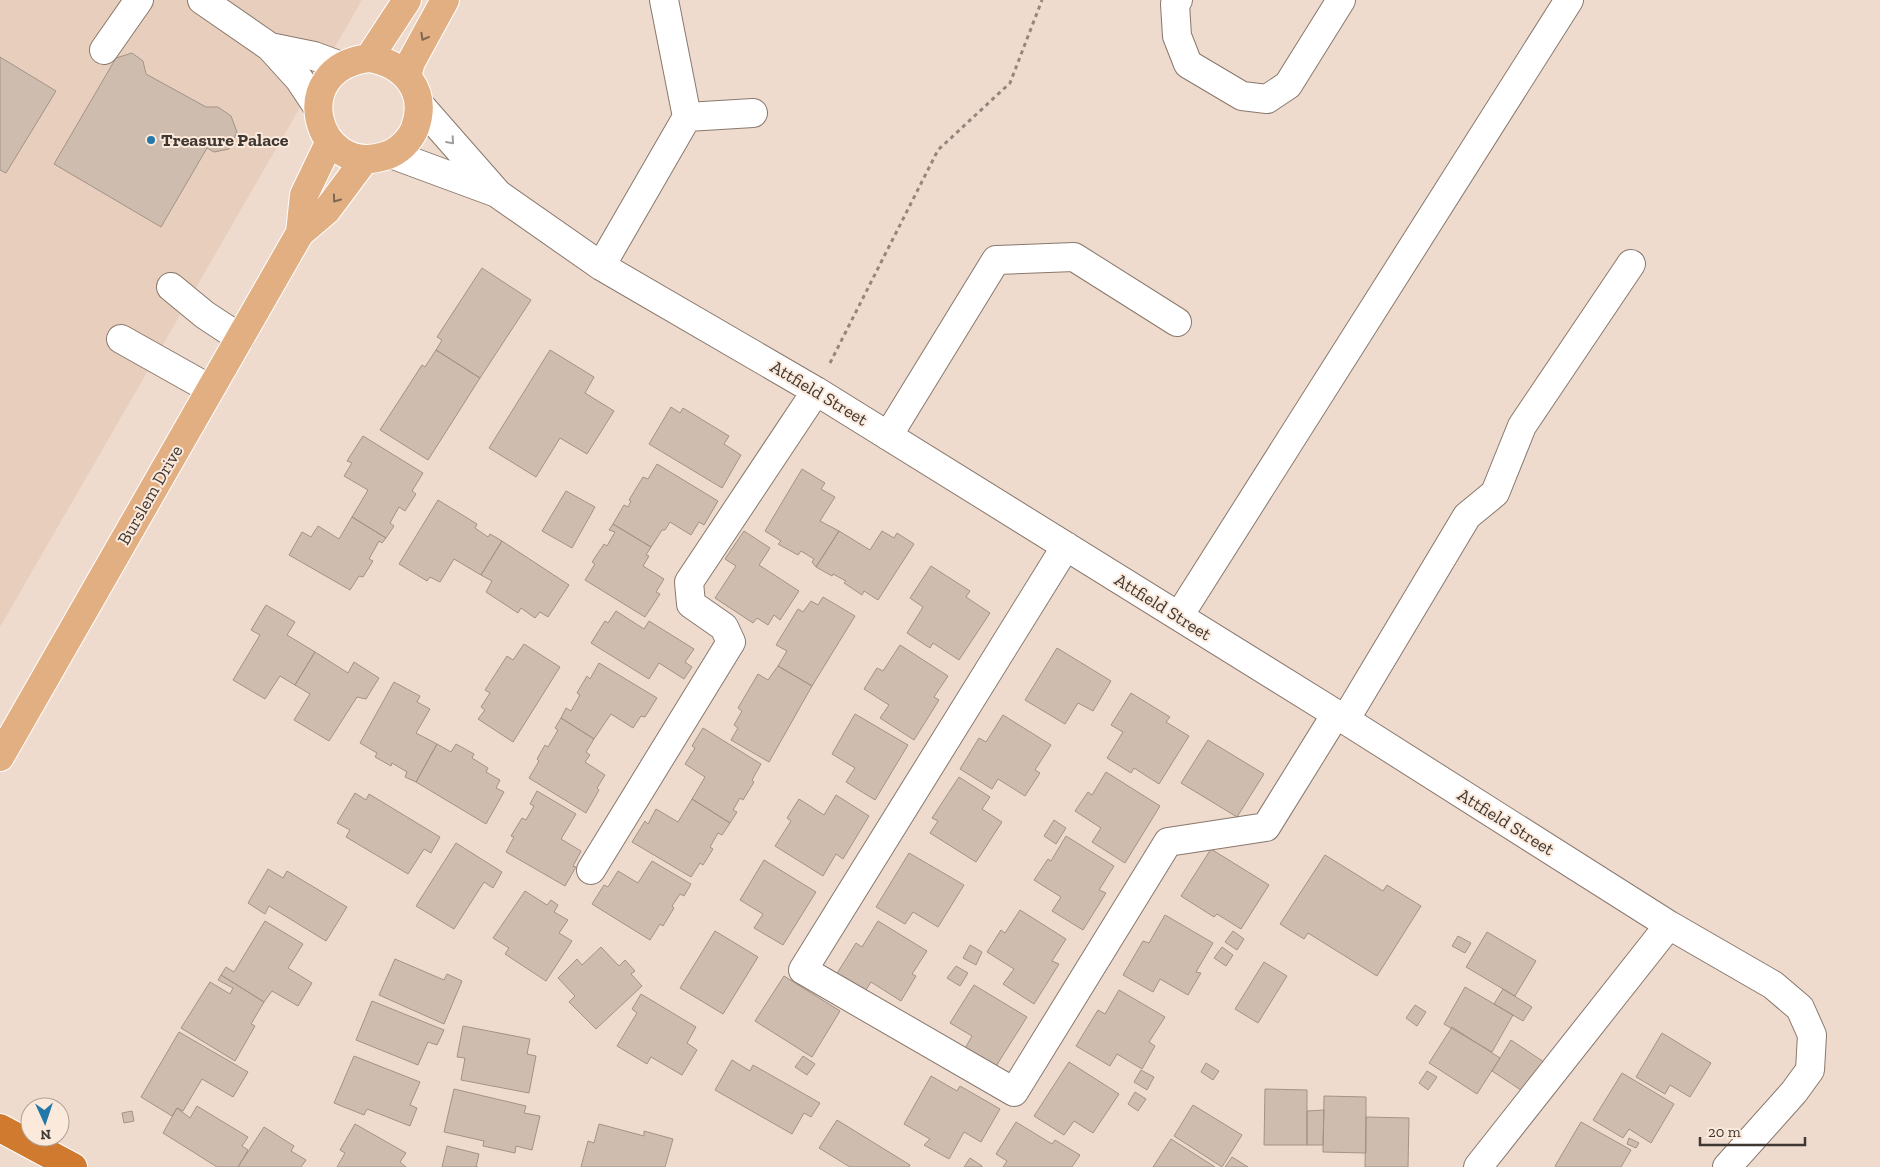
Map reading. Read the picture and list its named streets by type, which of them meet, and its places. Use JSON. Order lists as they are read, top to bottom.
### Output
{
  "streets": {
    "main road": ["Burslem Drive"],
    "street": ["Attfield Street"]
  },
  "crossings": [
    ["Attfield Street", "Burslem Drive"]
  ],
  "places": ["Treasure Palace"],
  "scale_bar": "20 m",
  "north": "bottom"
}
